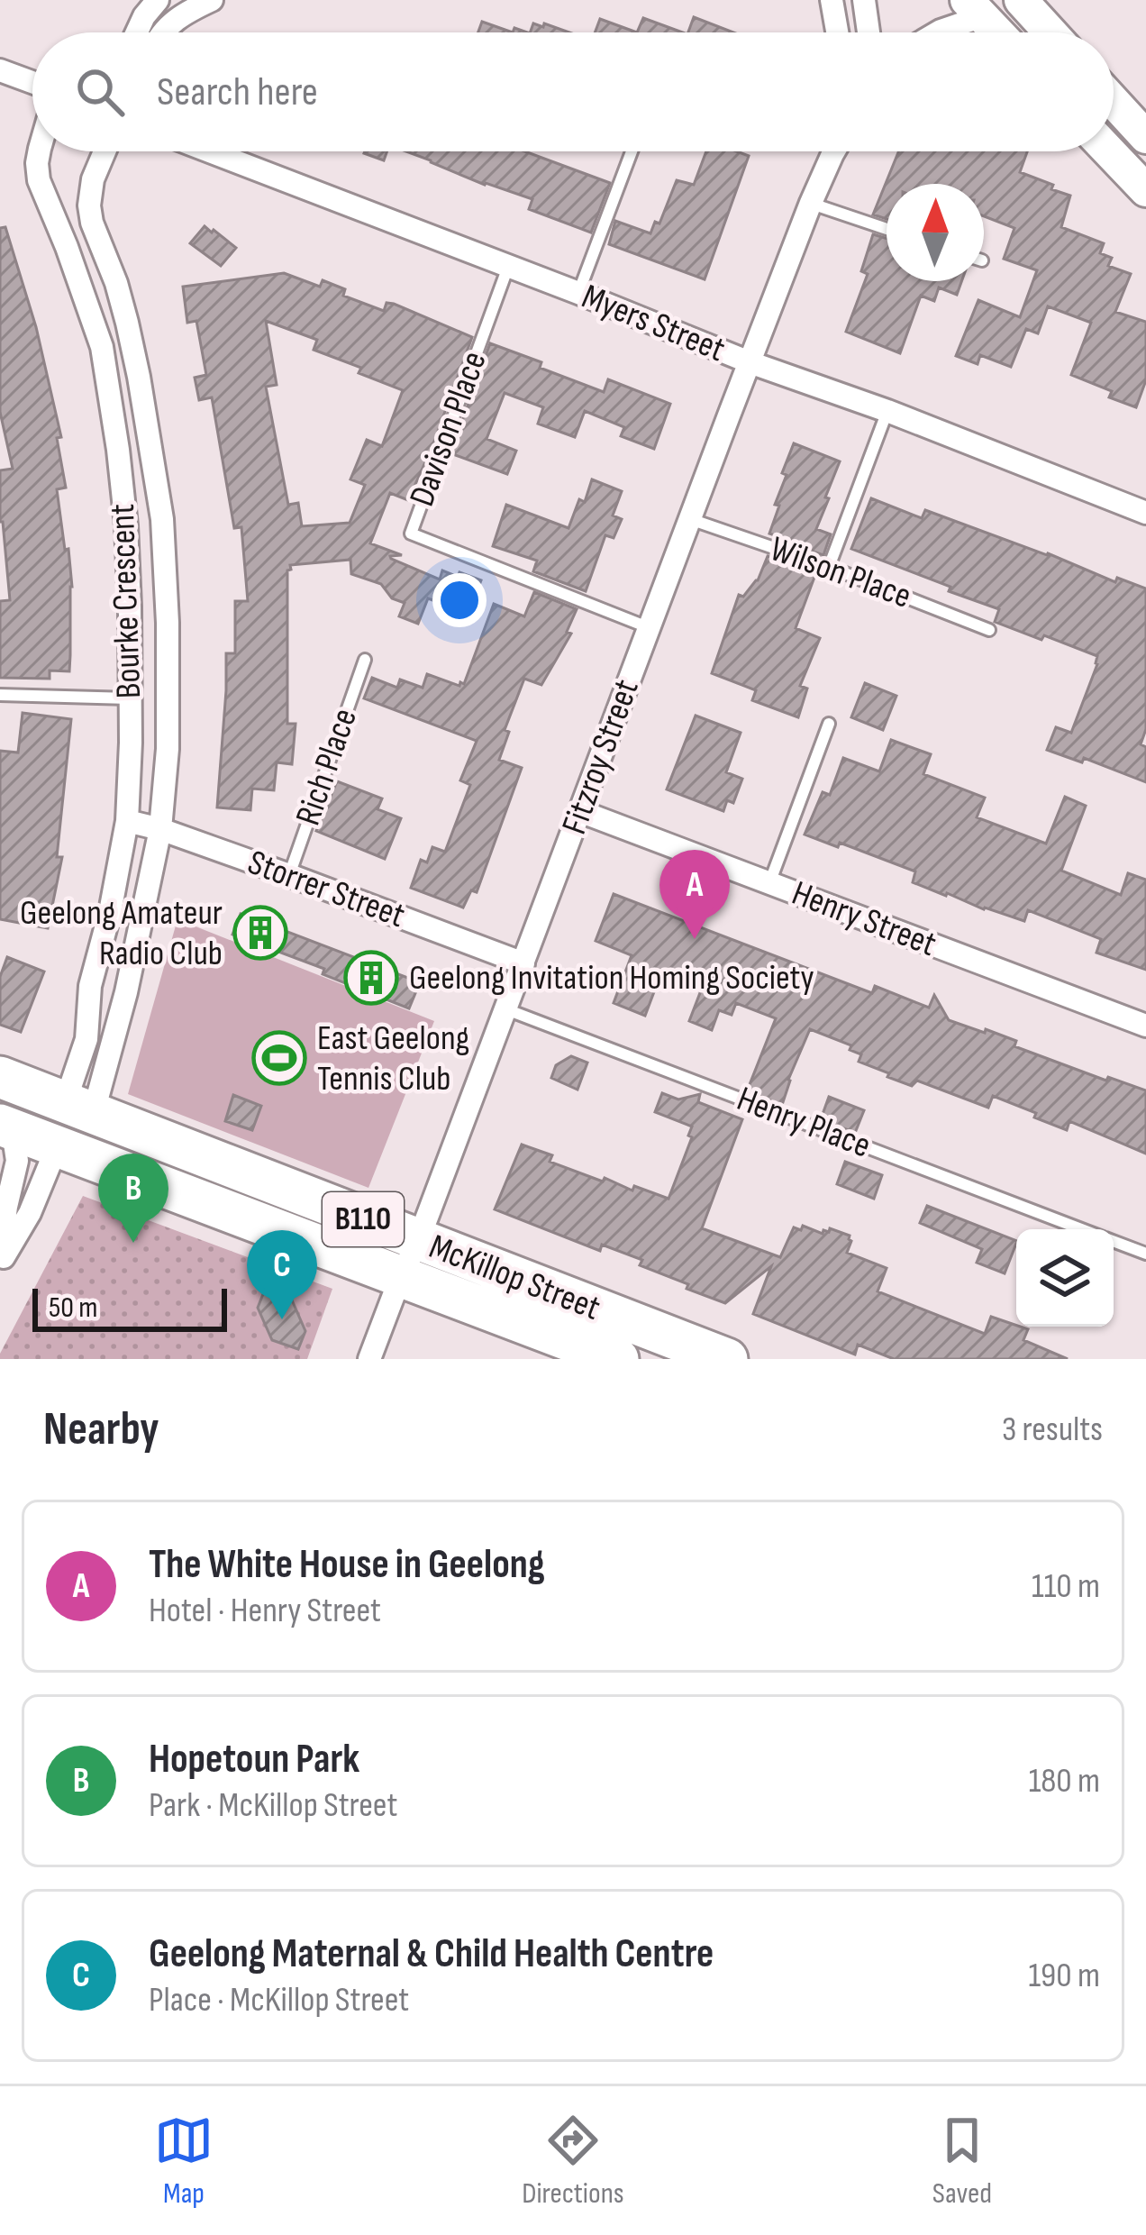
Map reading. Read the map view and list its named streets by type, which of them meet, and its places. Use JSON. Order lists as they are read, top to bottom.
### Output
{
  "streets": {
    "highway": ["B110", "McKillop Street"],
    "street": [
      "Myers Street",
      "Bourke Crescent",
      "Fitzroy Street",
      "Storrer Street",
      "Henry Street"
    ],
    "lane": [
      "Davison Place",
      "Wilson Place",
      "Rich Place",
      "Henry Place"
    ]
  },
  "crossings": [
    ["Myers Street", "Davison Place"],
    ["Myers Street", "Fitzroy Street"],
    ["Davison Place", "Fitzroy Street"],
    ["Wilson Place", "Fitzroy Street"],
    ["Bourke Crescent", "Storrer Street"],
    ["Bourke Crescent", "McKillop Street"],
    ["Fitzroy Street", "Storrer Street"],
    ["Fitzroy Street", "Henry Street"],
    ["Fitzroy Street", "Henry Place"],
    ["Fitzroy Street", "McKillop Street"],
    ["Rich Place", "Storrer Street"]
  ],
  "places": {
    "building": ["Geelong Amateur Radio Club", "Geelong Invitation Homing Society"],
    "sports": ["East Geelong Tennis Club"]
  },
  "scale_bar": "50 m",
  "north": "top",
  "page": {
    "search": "Search here",
    "pins": ["A", "B", "C"],
    "scale": "50 m",
    "heading": ["Nearby", "3 results"],
    "list": [
      {
        "mark": "A",
        "name": "The White House in Geelong",
        "note": "Hotel · Henry Street",
        "value": "110 m"
      },
      {
        "mark": "B",
        "name": "Hopetoun Park",
        "note": "Park · McKillop Street",
        "value": "180 m"
      },
      {
        "mark": "C",
        "name": "Geelong Maternal & Child Health Centre",
        "note": "Place · McKillop Street",
        "value": "190 m"
      }
    ],
    "nav": ["Map", "Directions", "Saved"]
  }
}
